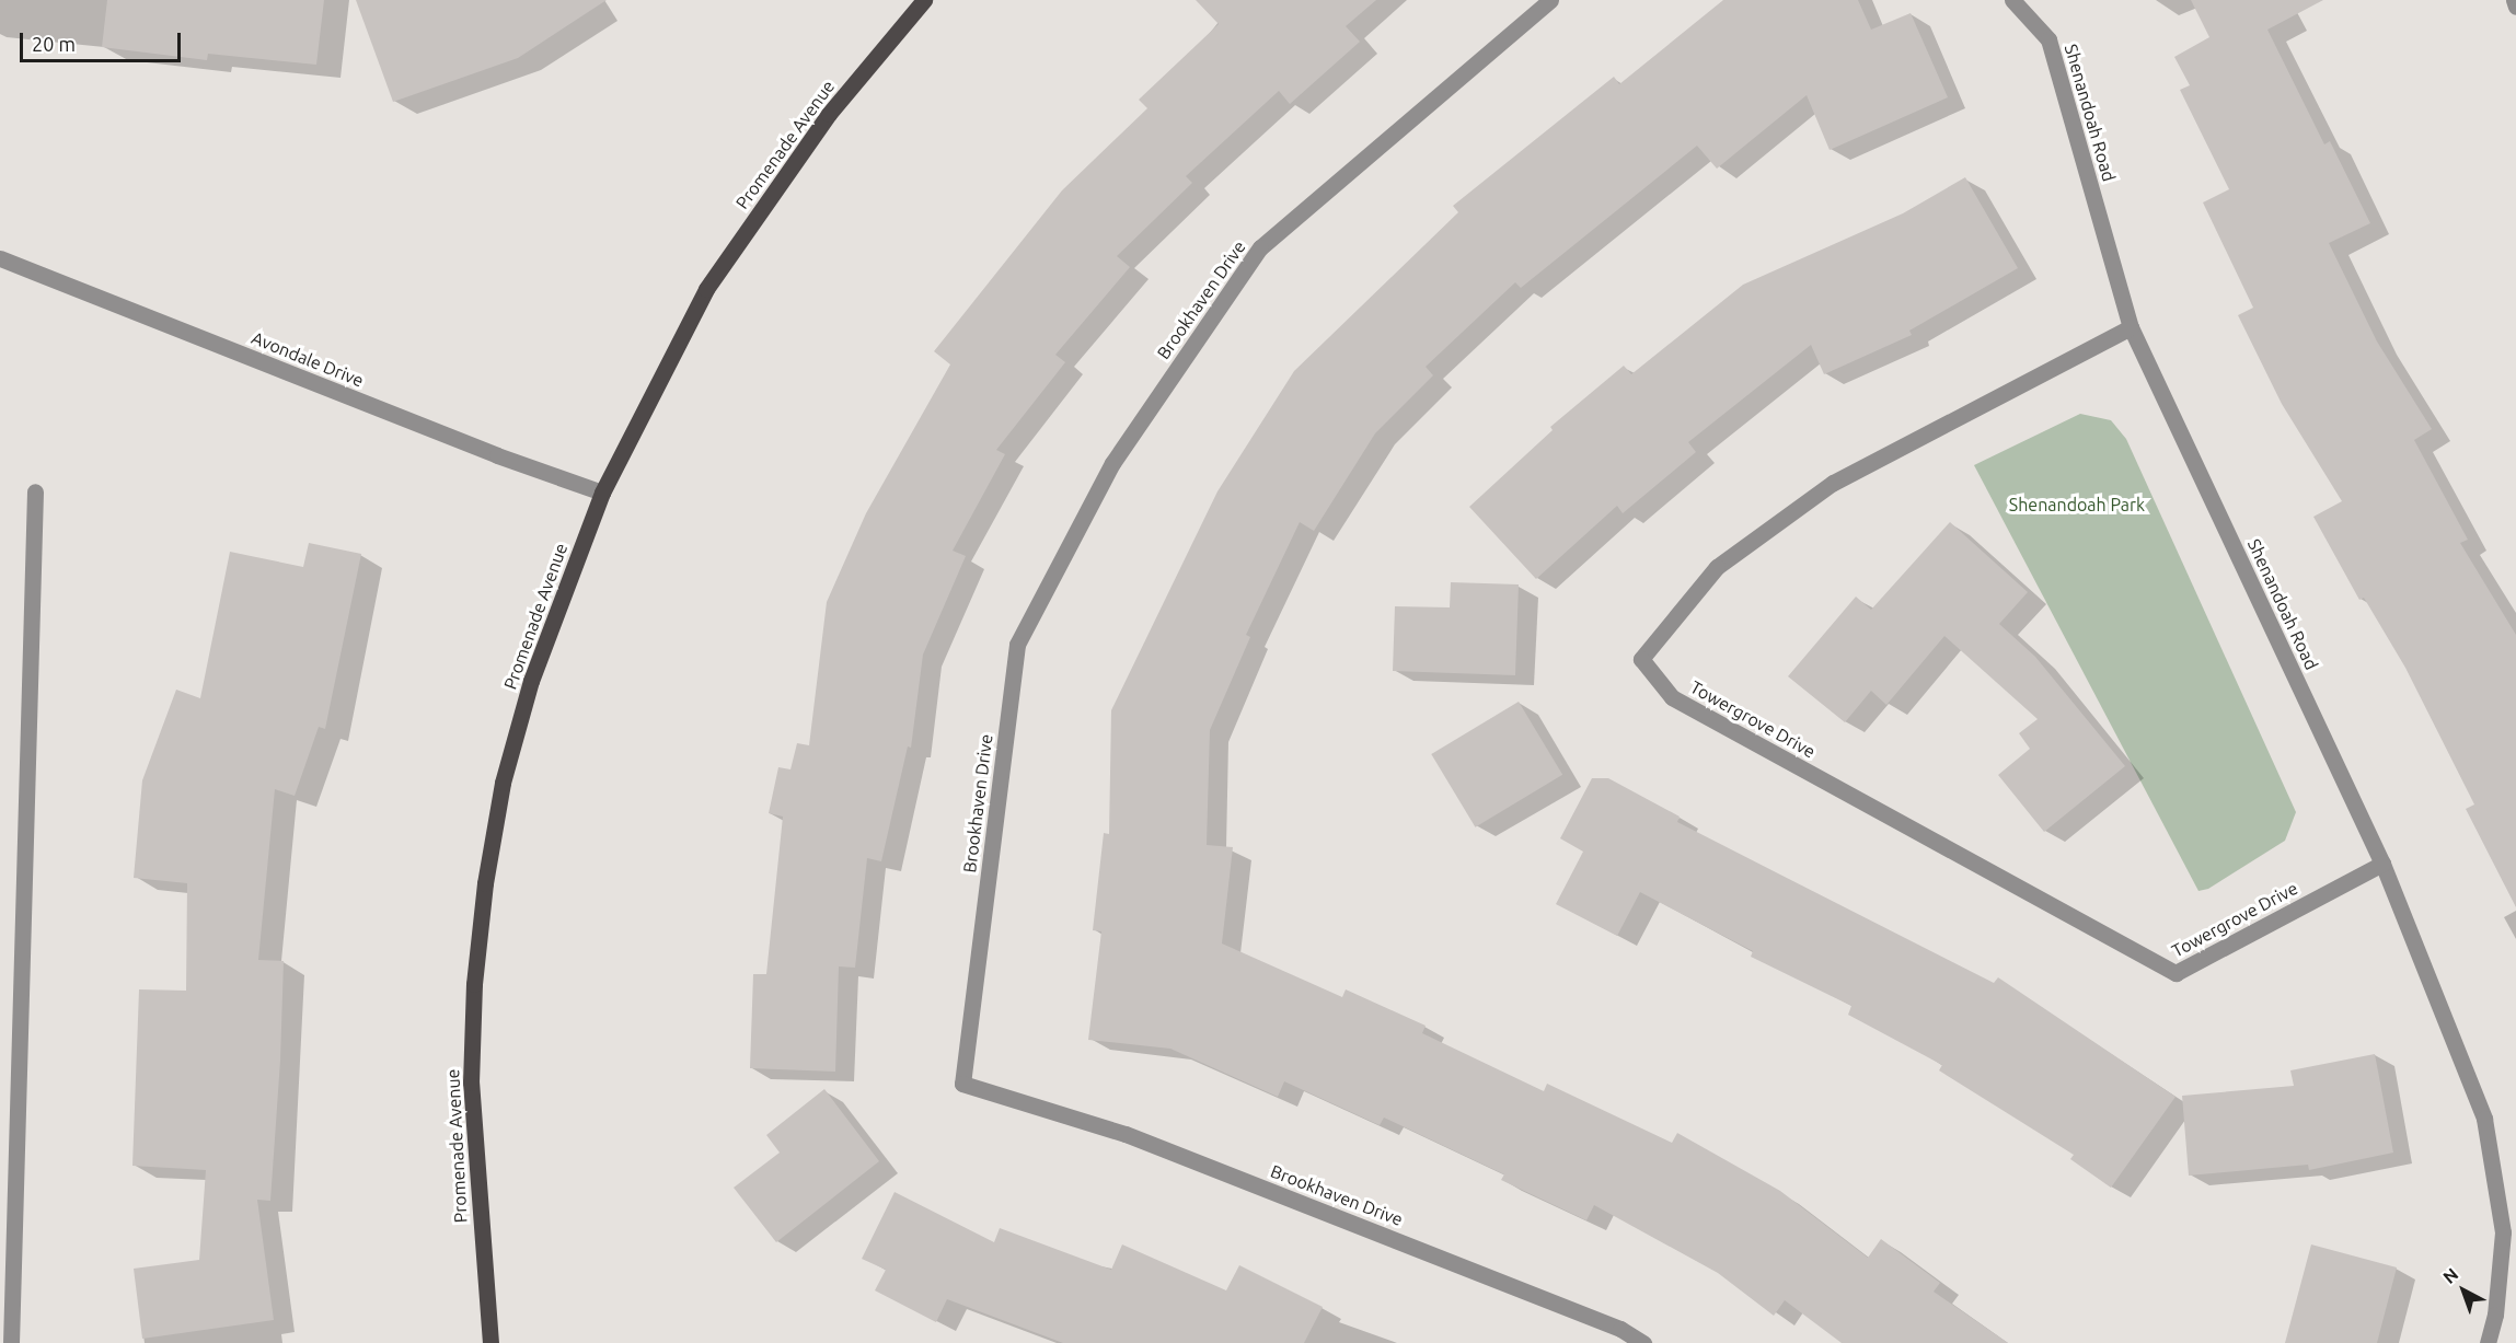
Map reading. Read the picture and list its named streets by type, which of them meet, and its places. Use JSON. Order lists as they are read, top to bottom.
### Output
{
  "streets": {
    "main road": ["Promenade Avenue"],
    "street": [
      "Shenandoah Road",
      "Brookhaven Drive",
      "Avondale Drive",
      "Towergrove Drive"
    ]
  },
  "crossings": [
    ["Shenandoah Road", "Towergrove Drive"],
    ["Promenade Avenue", "Avondale Drive"]
  ],
  "parks": ["Shenandoah Park"],
  "scale_bar": "20 m",
  "north": "top left"
}
